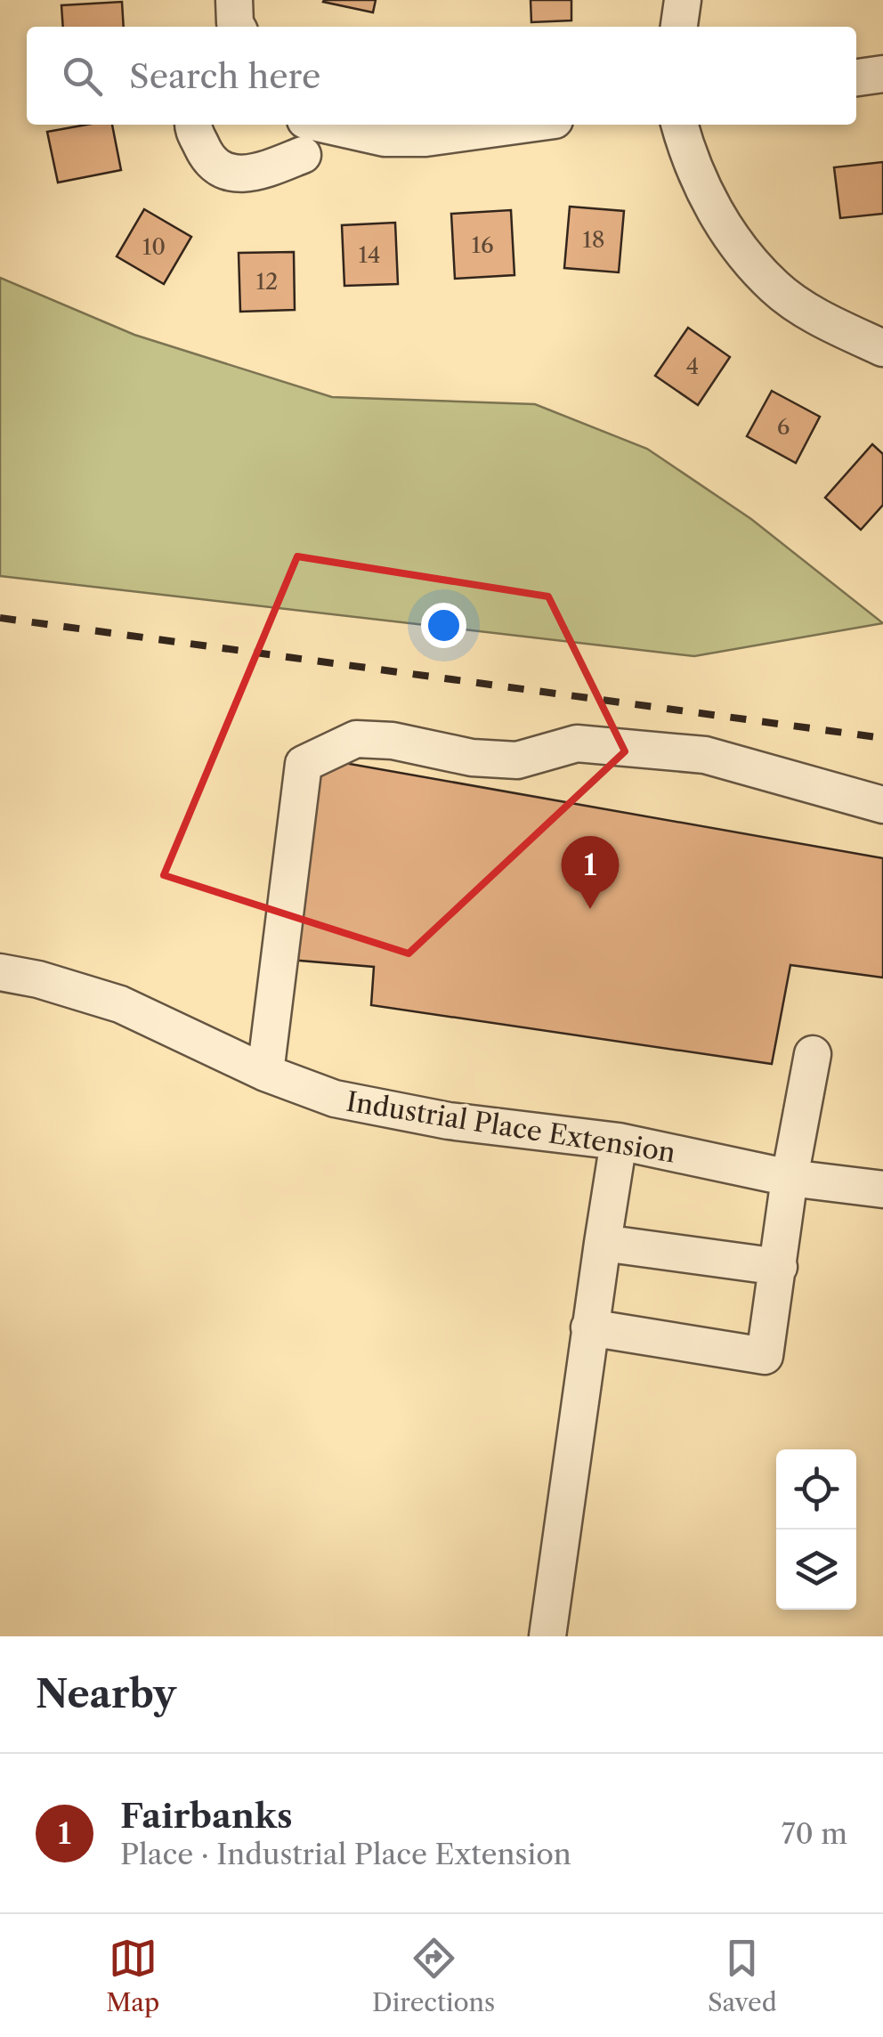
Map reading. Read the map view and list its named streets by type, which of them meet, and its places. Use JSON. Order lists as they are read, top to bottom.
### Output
{
  "streets": {
    "street": ["Industrial Place Extension"]
  },
  "house_numbers": [
    "18",
    "16",
    "10",
    "14",
    "12",
    "4",
    "6"
  ],
  "page": {
    "search": "Search here",
    "pins": "1",
    "heading": "Nearby",
    "list": [
      {
        "mark": "1",
        "name": "Fairbanks",
        "note": "Place · Industrial Place Extension",
        "value": "70 m"
      }
    ],
    "nav": ["Map", "Directions", "Saved"]
  }
}
